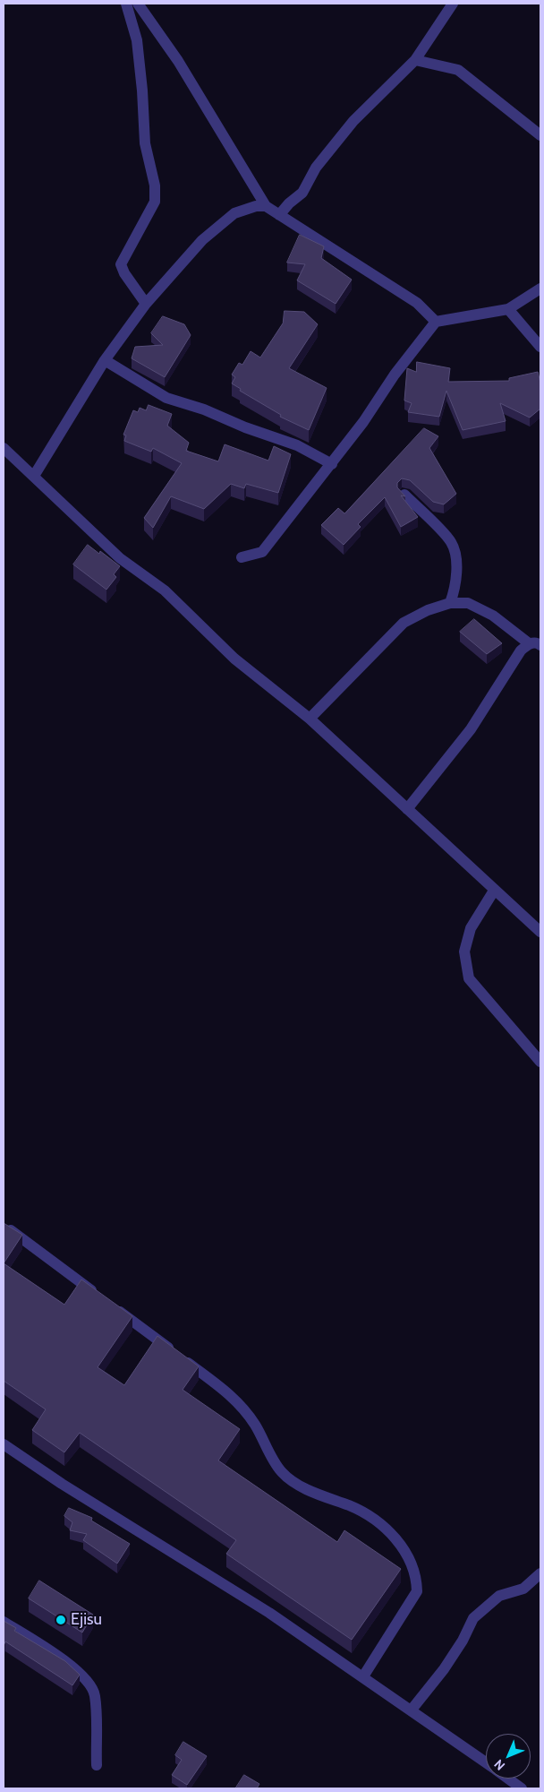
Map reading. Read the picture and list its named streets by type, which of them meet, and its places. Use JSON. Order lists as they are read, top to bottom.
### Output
{
  "places": ["Ejisu"],
  "north": "bottom left"
}
